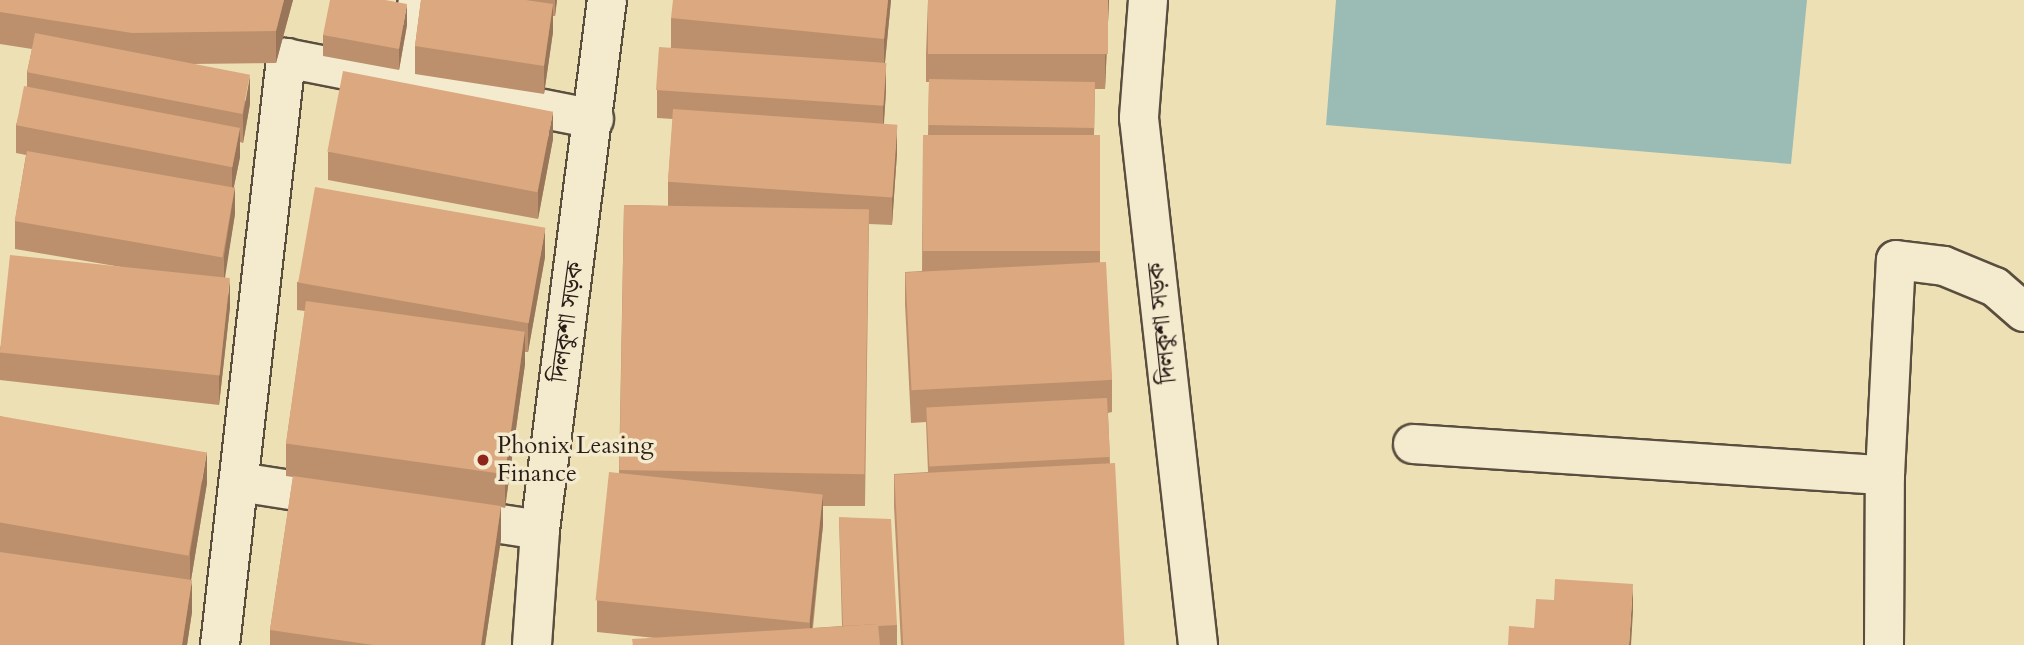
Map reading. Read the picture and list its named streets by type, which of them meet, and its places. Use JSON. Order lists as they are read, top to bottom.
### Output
{
  "streets": {
    "street": ["দিলকুশা সড়ক"]
  },
  "places": ["Phonix Leasing Finance"]
}
